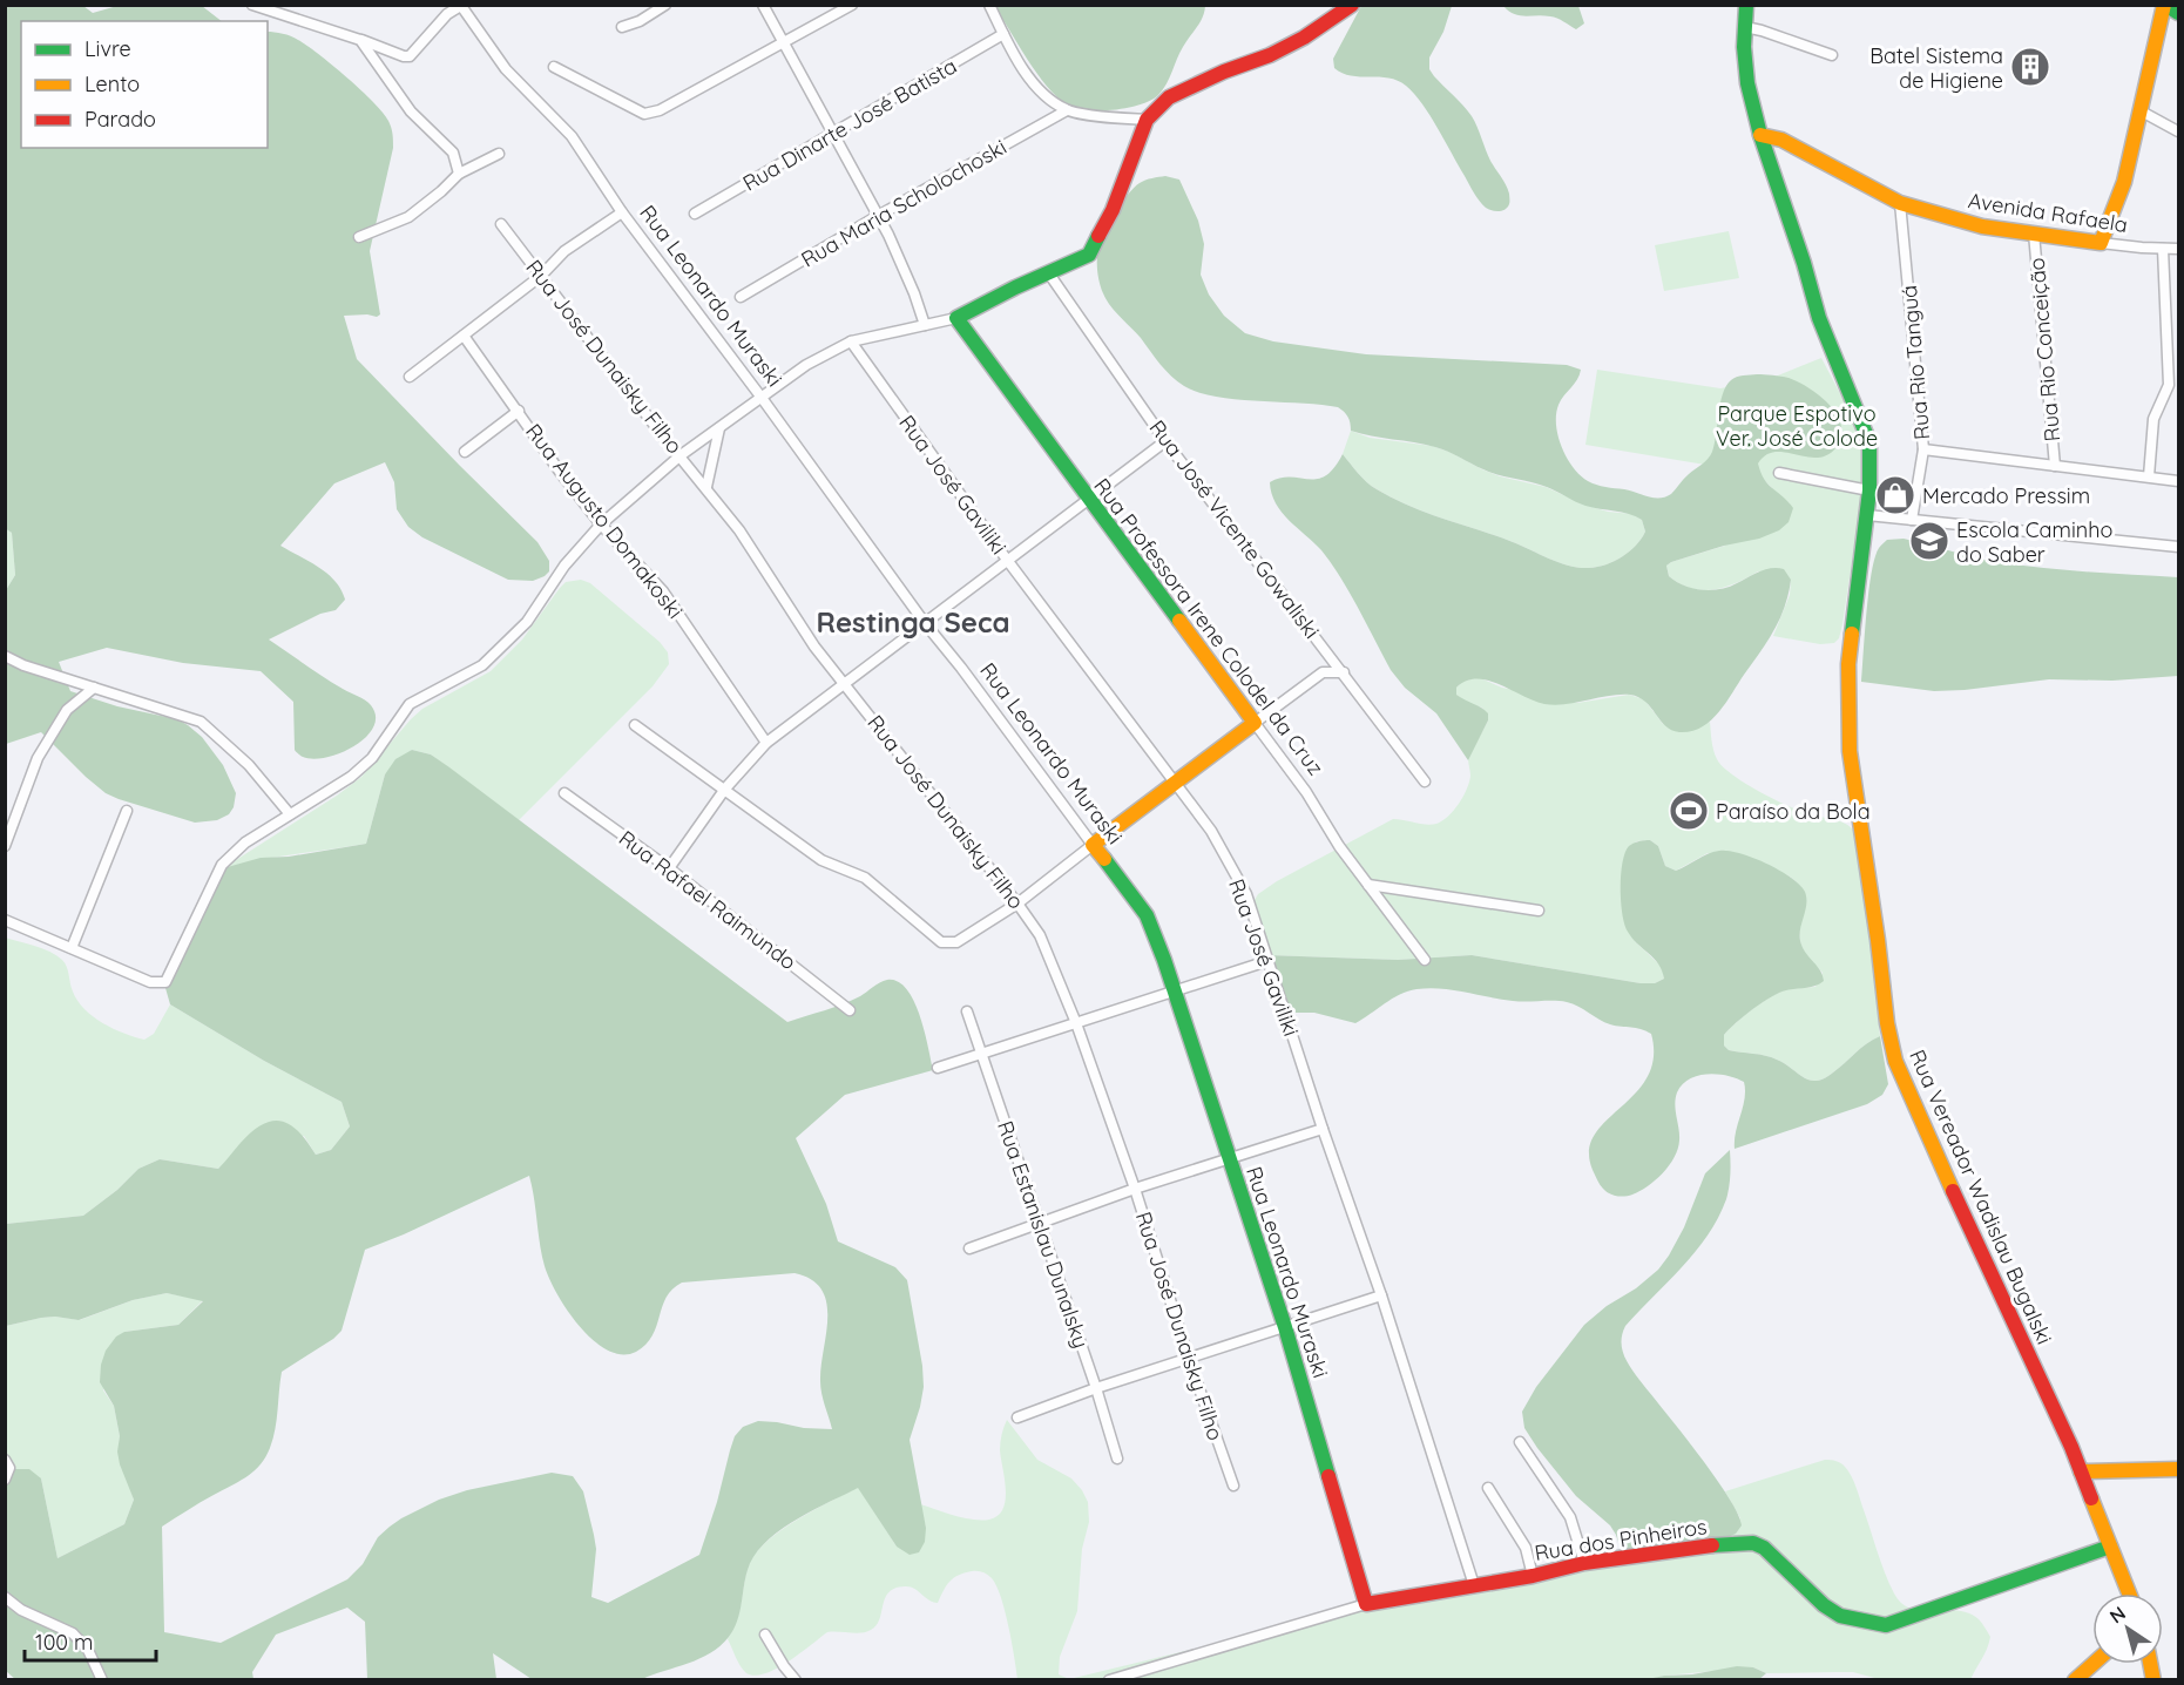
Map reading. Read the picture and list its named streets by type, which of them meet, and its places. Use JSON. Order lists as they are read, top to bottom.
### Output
{
  "streets": {
    "street": [
      "Rua Dinarte José Batista",
      "Rua Maria Scholochoski",
      "Avenida Rafaela",
      "Rua Leonardo Muraski",
      "Rua Rio Conceição",
      "Rua José Dunaisky Filho",
      "Rua Rio Tanguá",
      "Rua José Gaviliki",
      "Rua Augusto Domakoski",
      "Rua José Vicente Gowaliski",
      "Rua Professora Irene Colodel da Cruz",
      "Rua Rafael Raimundo",
      "Rua Vereador Wadislau Bugalski",
      "Rua Estanislau Dunalsky",
      "Rua dos Pinheiros"
    ]
  },
  "crossings": [
    ["Avenida Rafaela", "Rua Rio Conceição"],
    ["Avenida Rafaela", "Rua Rio Tanguá"],
    ["Avenida Rafaela", "Rua Vereador Wadislau Bugalski"],
    ["Rua Leonardo Muraski", "Rua dos Pinheiros"],
    ["Rua José Gaviliki", "Rua dos Pinheiros"],
    ["Rua Vereador Wadislau Bugalski", "Rua dos Pinheiros"]
  ],
  "districts": ["Restinga Seca"],
  "parks": ["Parque Espotivo Ver. José Colode"],
  "places": {
    "building": ["Batel Sistema de Higiene"],
    "shop": ["Mercado Pressim"],
    "school or university": ["Escola Caminho do Saber"],
    "sports": ["Paraíso da Bola"]
  },
  "legend": ["Livre", "Lento", "Parado"],
  "scale_bar": "100 m",
  "north": "top left"
}
